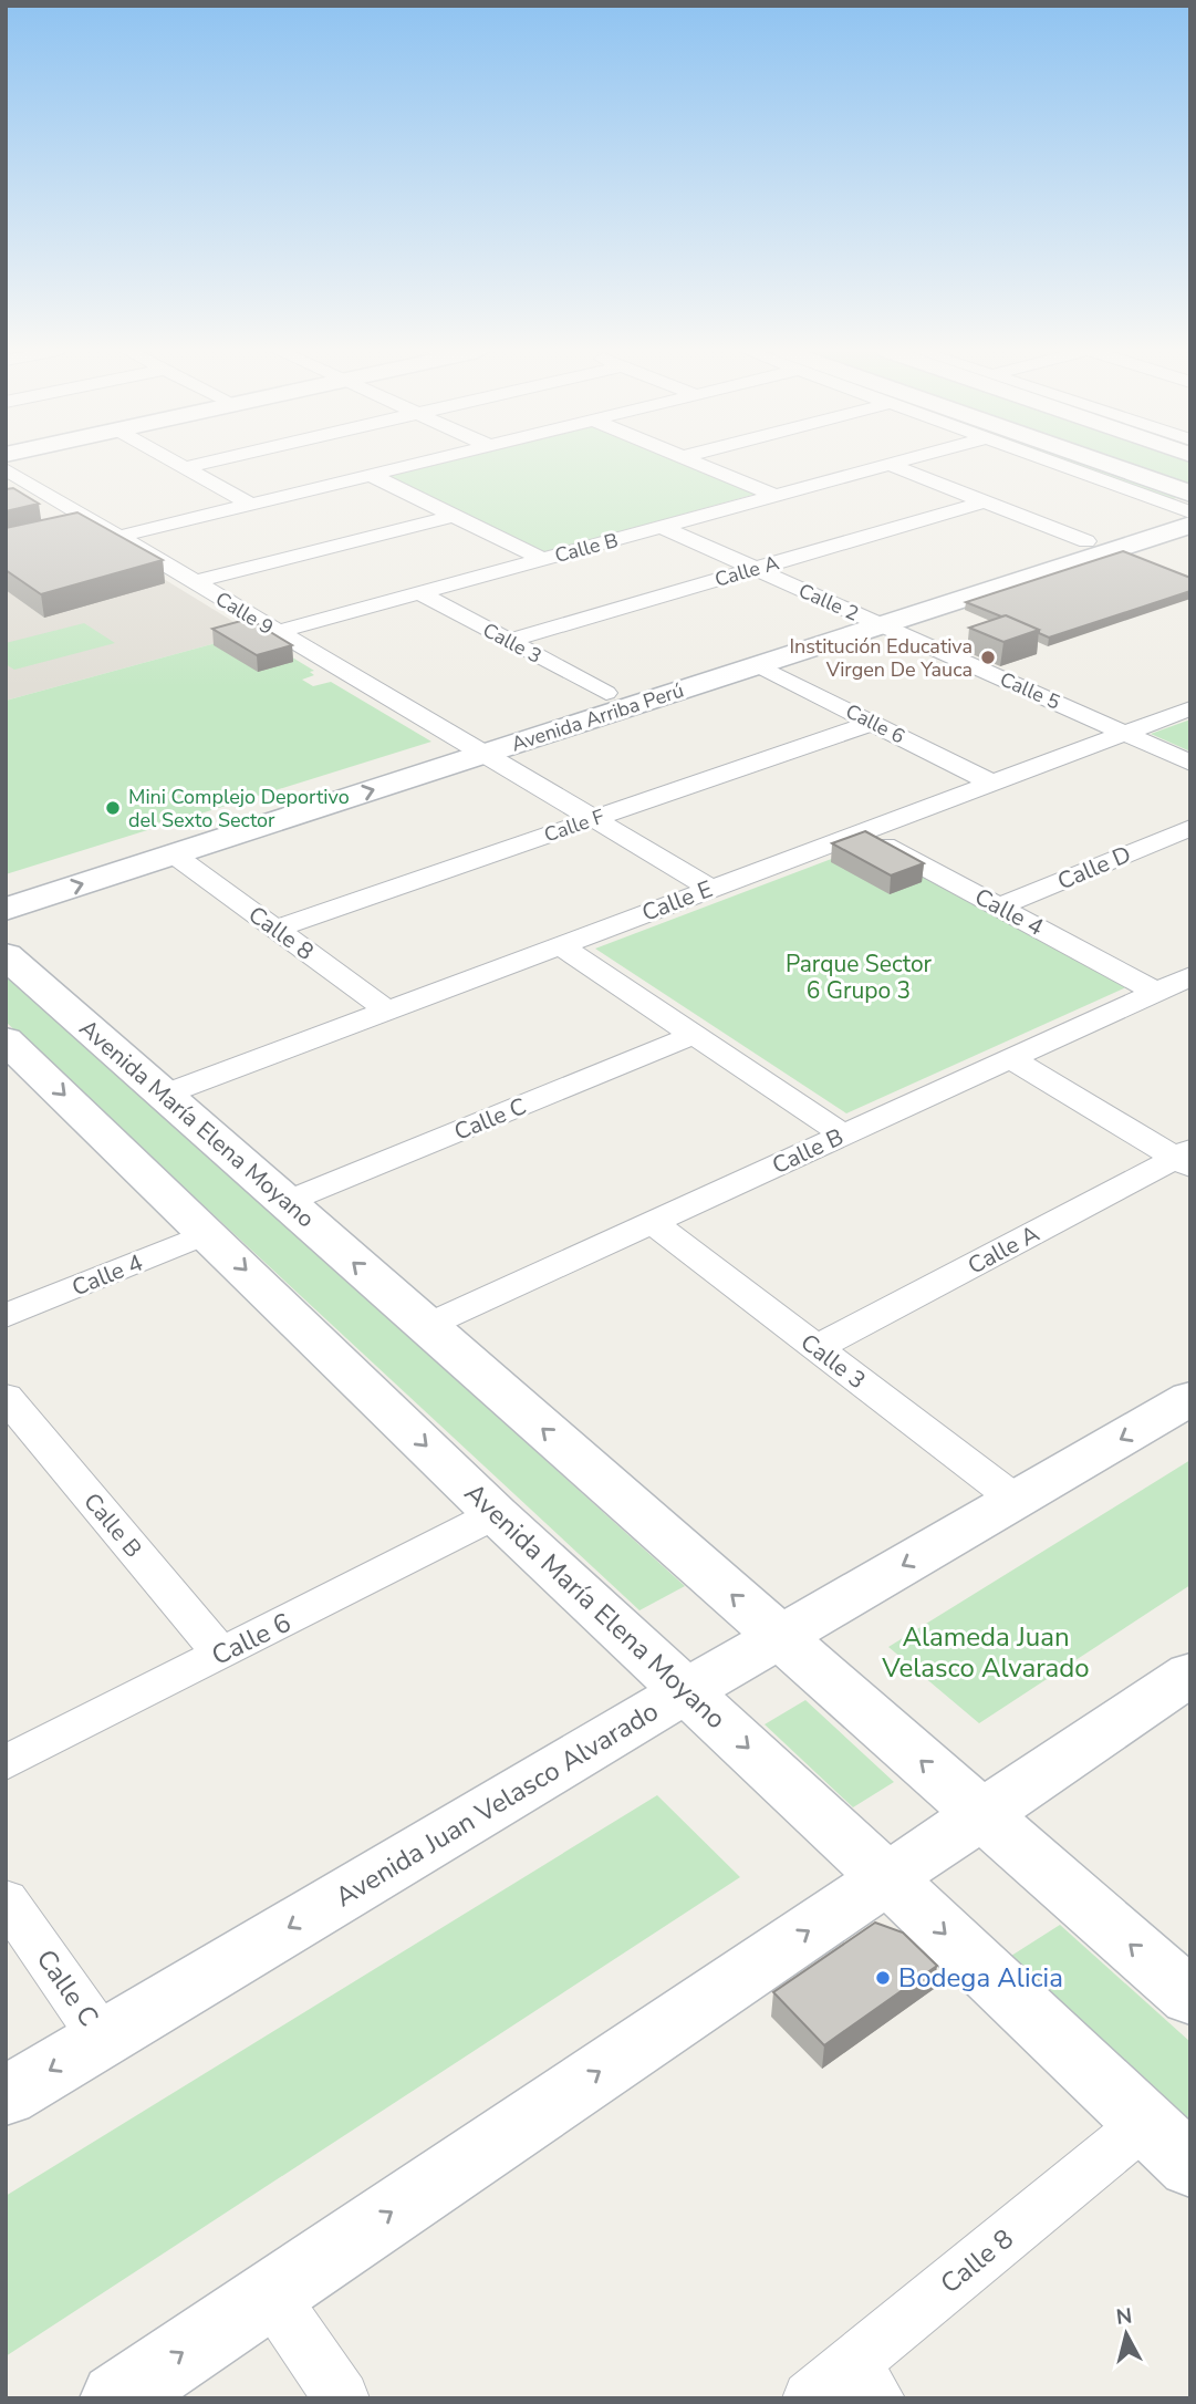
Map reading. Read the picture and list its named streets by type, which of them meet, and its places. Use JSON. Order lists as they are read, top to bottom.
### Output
{
  "streets": {
    "street": [
      "Calle B",
      "Calle A",
      "Calle 2",
      "Calle 9",
      "Calle 3",
      "Calle 5",
      "Avenida Arriba Perú",
      "Calle 6",
      "Calle F",
      "Calle D",
      "Calle E",
      "Calle 4",
      "Calle 8",
      "Calle C",
      "Avenida María Elena Moyano",
      "Avenida Juan Velasco Alvarado"
    ]
  },
  "crossings": [
    ["Calle B", "Calle 2"],
    ["Calle B", "Calle 9"],
    ["Calle B", "Calle 3"],
    ["Calle B", "Calle 6"],
    ["Calle B", "Calle 4"],
    ["Calle B", "Avenida María Elena Moyano"],
    ["Calle A", "Calle 2"],
    ["Calle A", "Calle 3"],
    ["Calle 2", "Calle 5"],
    ["Calle 2", "Avenida Arriba Perú"],
    ["Calle 9", "Avenida Arriba Perú"],
    ["Calle 9", "Calle F"],
    ["Calle 9", "Calle E"],
    ["Calle 3", "Avenida Arriba Perú"],
    ["Calle 3", "Avenida Juan Velasco Alvarado"],
    ["Calle 5", "Avenida Arriba Perú"],
    ["Calle 5", "Calle E"],
    ["Avenida Arriba Perú", "Calle 6"],
    ["Avenida Arriba Perú", "Calle 8"],
    ["Calle 6", "Calle F"],
    ["Calle 6", "Calle E"],
    ["Calle 6", "Avenida María Elena Moyano"],
    ["Calle F", "Calle 8"],
    ["Calle D", "Calle 4"],
    ["Calle E", "Calle 4"],
    ["Calle E", "Calle 8"],
    ["Calle E", "Avenida María Elena Moyano"],
    ["Calle 4", "Avenida María Elena Moyano"],
    ["Calle 8", "Avenida María Elena Moyano"],
    ["Calle C", "Avenida María Elena Moyano"],
    ["Calle C", "Avenida Juan Velasco Alvarado"],
    ["Avenida María Elena Moyano", "Avenida Juan Velasco Alvarado"]
  ],
  "parks": ["Parque Sector 6 Grupo 3", "Alameda Juan Velasco Alvarado"],
  "places": ["Institución Educativa Virgen De Yauca", "Mini Complejo Deportivo del Sexto Sector", "Bodega Alicia"],
  "north": "top"
}
